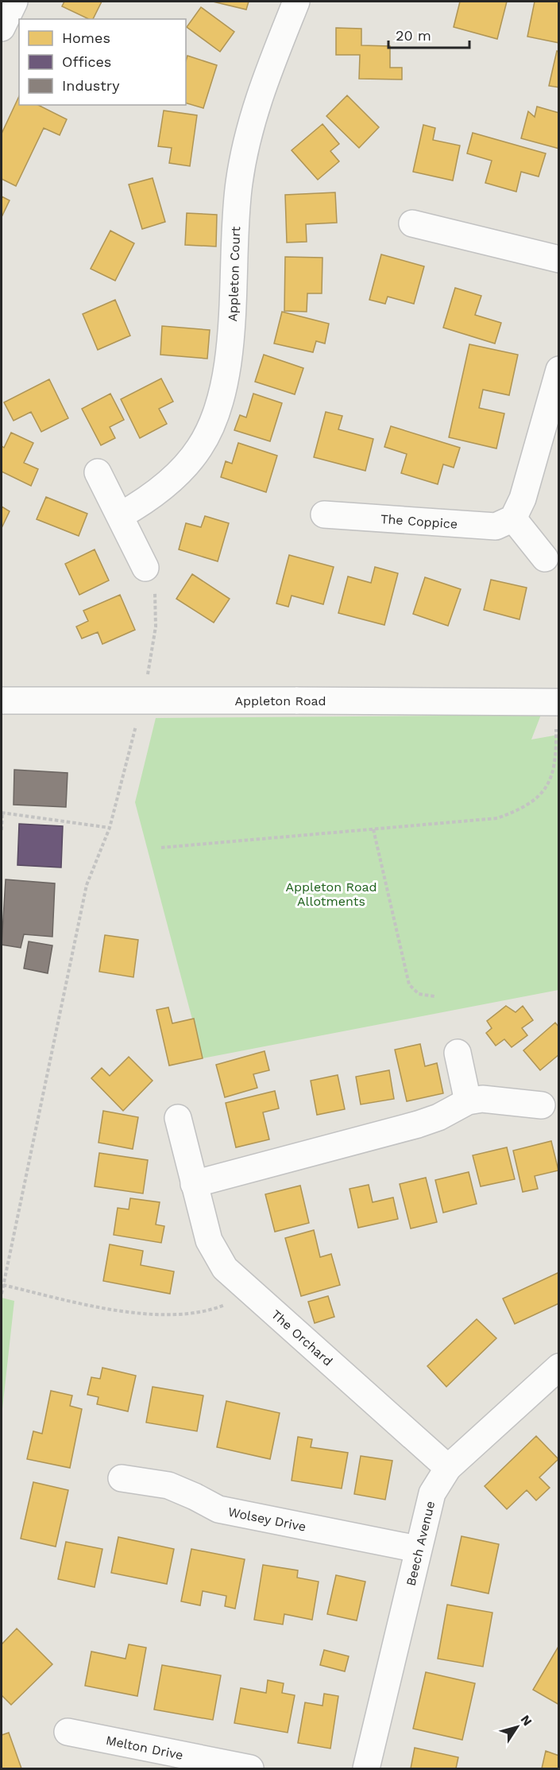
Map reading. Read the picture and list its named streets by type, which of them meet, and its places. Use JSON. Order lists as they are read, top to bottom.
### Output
{
  "streets": {
    "street": [
      "Appleton Court",
      "The Coppice",
      "Appleton Road",
      "The Orchard",
      "Wolsey Drive",
      "Beech Avenue",
      "Melton Drive"
    ]
  },
  "crossings": [
    ["The Orchard", "Beech Avenue"],
    ["Wolsey Drive", "Beech Avenue"]
  ],
  "parks": ["Appleton Road Allotments"],
  "legend": ["Homes", "Offices", "Industry"],
  "scale_bar": "20 m",
  "north": "top right"
}
